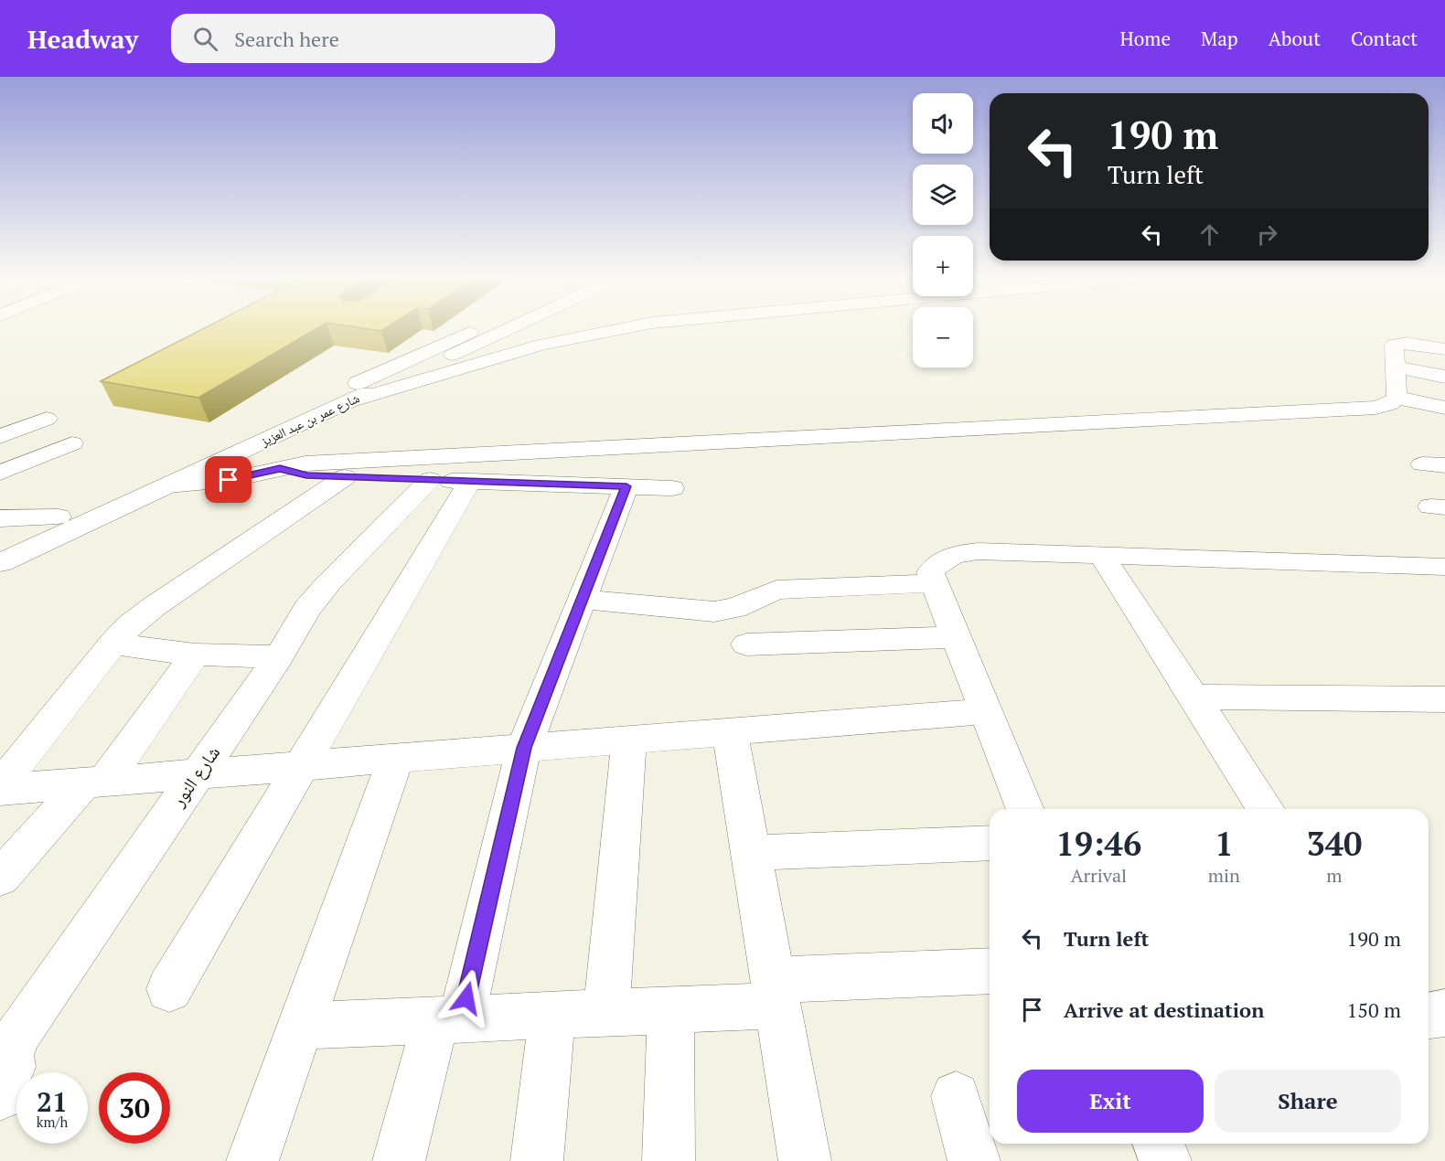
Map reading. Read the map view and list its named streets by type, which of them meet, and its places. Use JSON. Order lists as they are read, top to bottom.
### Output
{
  "streets": {
    "street": ["شارع عمر بن عبد العزيز", "شارع النور"]
  },
  "page": {
    "header": "Headway",
    "search": "Search here",
    "nav": [
      "Home",
      "Map",
      "About",
      "Contact"
    ],
    "map_buttons": ["+", "−"],
    "turn": ["190 m", "Turn left"],
    "eta": [
      "19:46",
      "Arrival",
      "1",
      "min",
      "340",
      "m"
    ],
    "list": [
      {
        "name": "Turn left",
        "value": "190 m"
      },
      {
        "name": "Arrive at destination",
        "value": "150 m"
      }
    ],
    "buttons": ["Exit", "Share"],
    "speed": "21 km/h",
    "limit": "30"
  }
}
